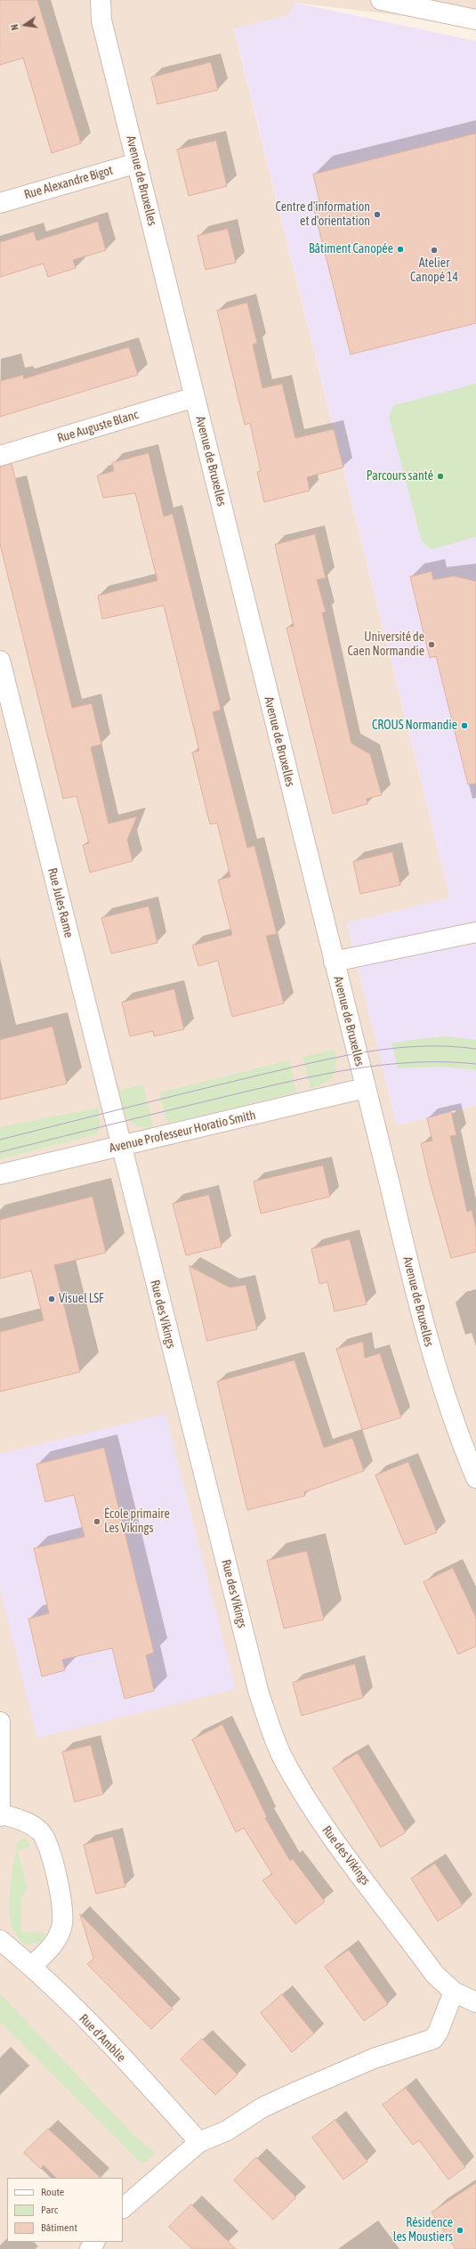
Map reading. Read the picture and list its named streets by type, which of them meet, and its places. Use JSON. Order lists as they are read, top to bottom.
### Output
{
  "streets": {
    "street": [
      "Avenue de Bruxelles",
      "Rue Alexandre Bigot",
      "Rue Auguste Blanc",
      "Rue Jules Rame",
      "Avenue Professeur Horatio Smith",
      "Rue des Vikings",
      "Rue d'Amblie"
    ]
  },
  "crossings": [
    ["Avenue de Bruxelles", "Rue Alexandre Bigot"],
    ["Avenue de Bruxelles", "Rue Auguste Blanc"],
    ["Avenue de Bruxelles", "Avenue Professeur Horatio Smith"],
    ["Rue Jules Rame", "Avenue Professeur Horatio Smith"],
    ["Rue Jules Rame", "Rue des Vikings"],
    ["Avenue Professeur Horatio Smith", "Rue des Vikings"]
  ],
  "places": [
    "Centre d'information et d'orientation",
    "Bâtiment Canopée",
    "Atelier Canopé 14",
    "Parcours santé",
    "Université de Caen Normandie",
    "CROUS Normandie",
    "Visuel LSF",
    "École primaire Les Vikings",
    "Résidence les Moustiers"
  ],
  "legend": ["Route", "Parc", "Bâtiment"],
  "north": "left"
}
